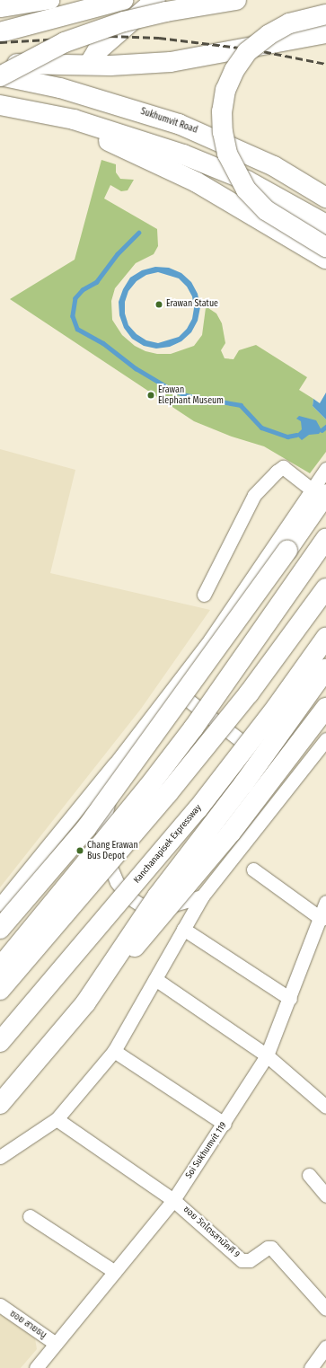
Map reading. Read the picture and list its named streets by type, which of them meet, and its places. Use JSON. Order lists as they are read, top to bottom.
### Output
{
  "streets": {
    "highway": ["Sukhumvit Road", "Kanchanapisek Expressway"],
    "street": ["Soi Sukhumvit 119", "ซอย วัดไตรสามัคคี 9", "ซอย สายธนู"]
  },
  "crossings": [
    ["Soi Sukhumvit 119", "ซอย วัดไตรสามัคคี 9"],
    ["Soi Sukhumvit 119", "ซอย สายธนู"]
  ],
  "places": ["Erawan Statue", "Erawan Elephant Museum", "Chang Erawan Bus Depot"]
}
